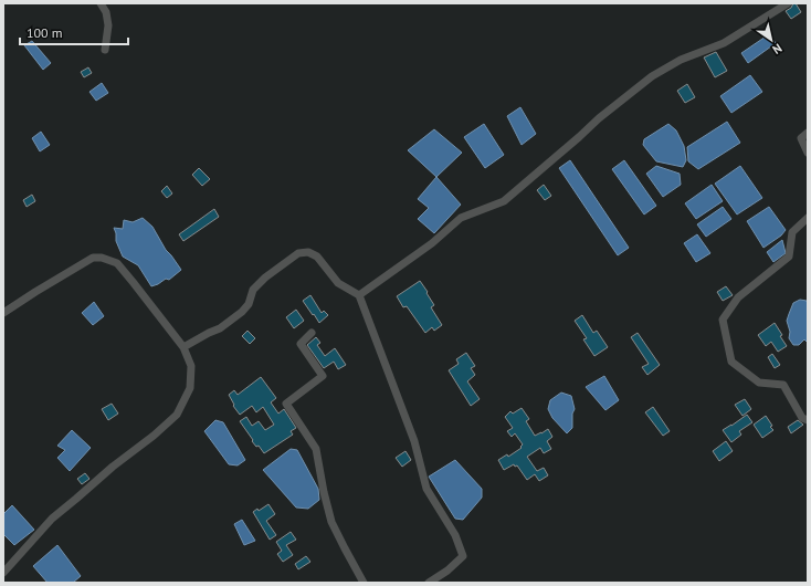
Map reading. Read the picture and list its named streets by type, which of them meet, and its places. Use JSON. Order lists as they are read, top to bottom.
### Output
{
  "scale_bar": "100 m",
  "north": "bottom right"
}
